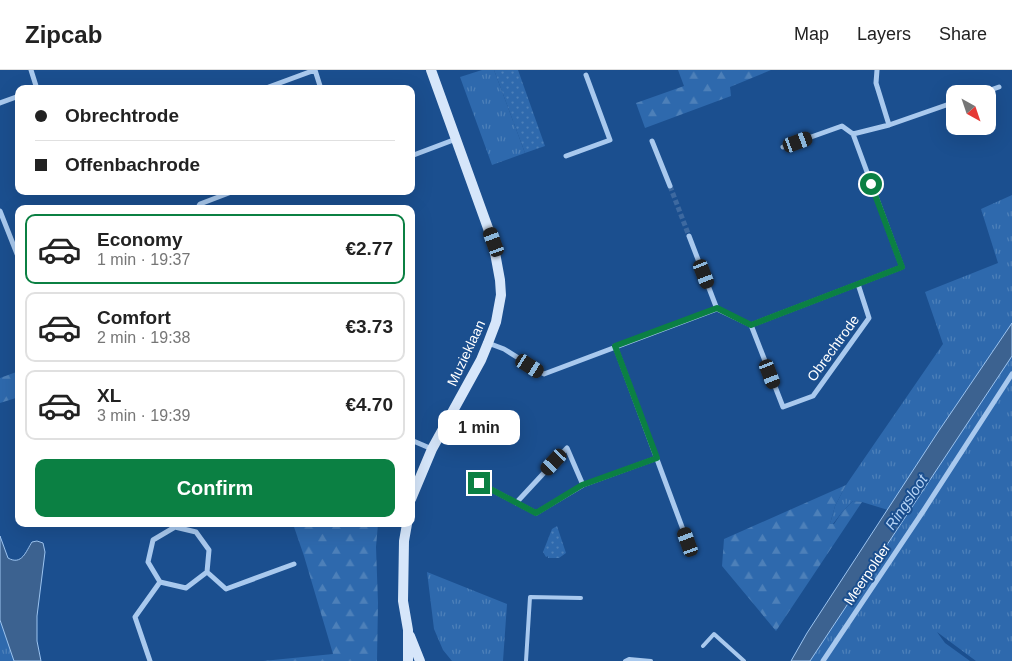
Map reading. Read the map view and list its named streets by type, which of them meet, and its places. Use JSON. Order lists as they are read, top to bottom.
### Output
{
  "streets": {
    "street": ["Obrechtrode", "Muzieklaan", "Meerpolder"]
  },
  "water": ["Ringsloot"],
  "north": "bottom right",
  "page": {
    "header": "Zipcab",
    "nav": ["Map", "Layers", "Share"],
    "banner": ["Obrechtrode", "Offenbachrode"],
    "list": [
      {
        "name": "Economy",
        "note": "1 min · 19:37",
        "value": "€2.77"
      },
      {
        "name": "Comfort",
        "note": "2 min · 19:38",
        "value": "€3.73"
      },
      {
        "name": "XL",
        "note": "3 min · 19:39",
        "value": "€4.70"
      }
    ],
    "bubble": "1 min",
    "buttons": "Confirm"
  }
}
